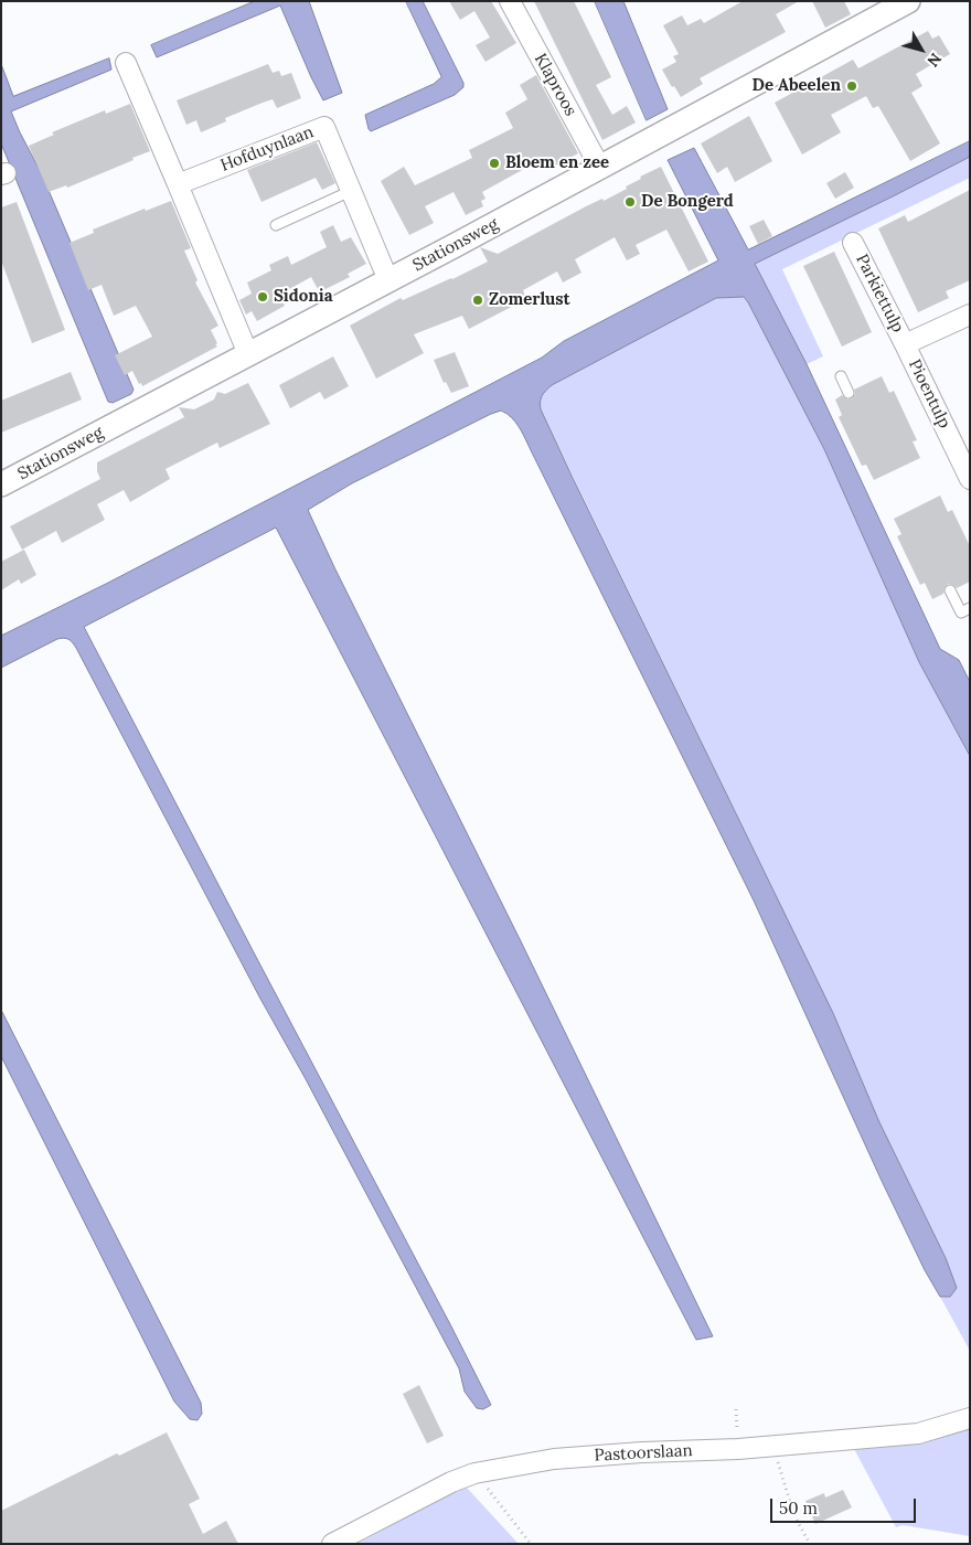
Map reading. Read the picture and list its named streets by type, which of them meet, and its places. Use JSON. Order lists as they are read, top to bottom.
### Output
{
  "streets": {
    "street": [
      "Klaproos",
      "Hofduynlaan",
      "Stationsweg",
      "Parkiettulp",
      "Pioentulp",
      "Pastoorslaan"
    ]
  },
  "crossings": [
    ["Klaproos", "Stationsweg"],
    ["Hofduynlaan", "Stationsweg"],
    ["Parkiettulp", "Pioentulp"]
  ],
  "places": [
    "De Abeelen",
    "Bloem en zee",
    "De Bongerd",
    "Sidonia",
    "Zomerlust"
  ],
  "scale_bar": "50 m",
  "north": "bottom right"
}
